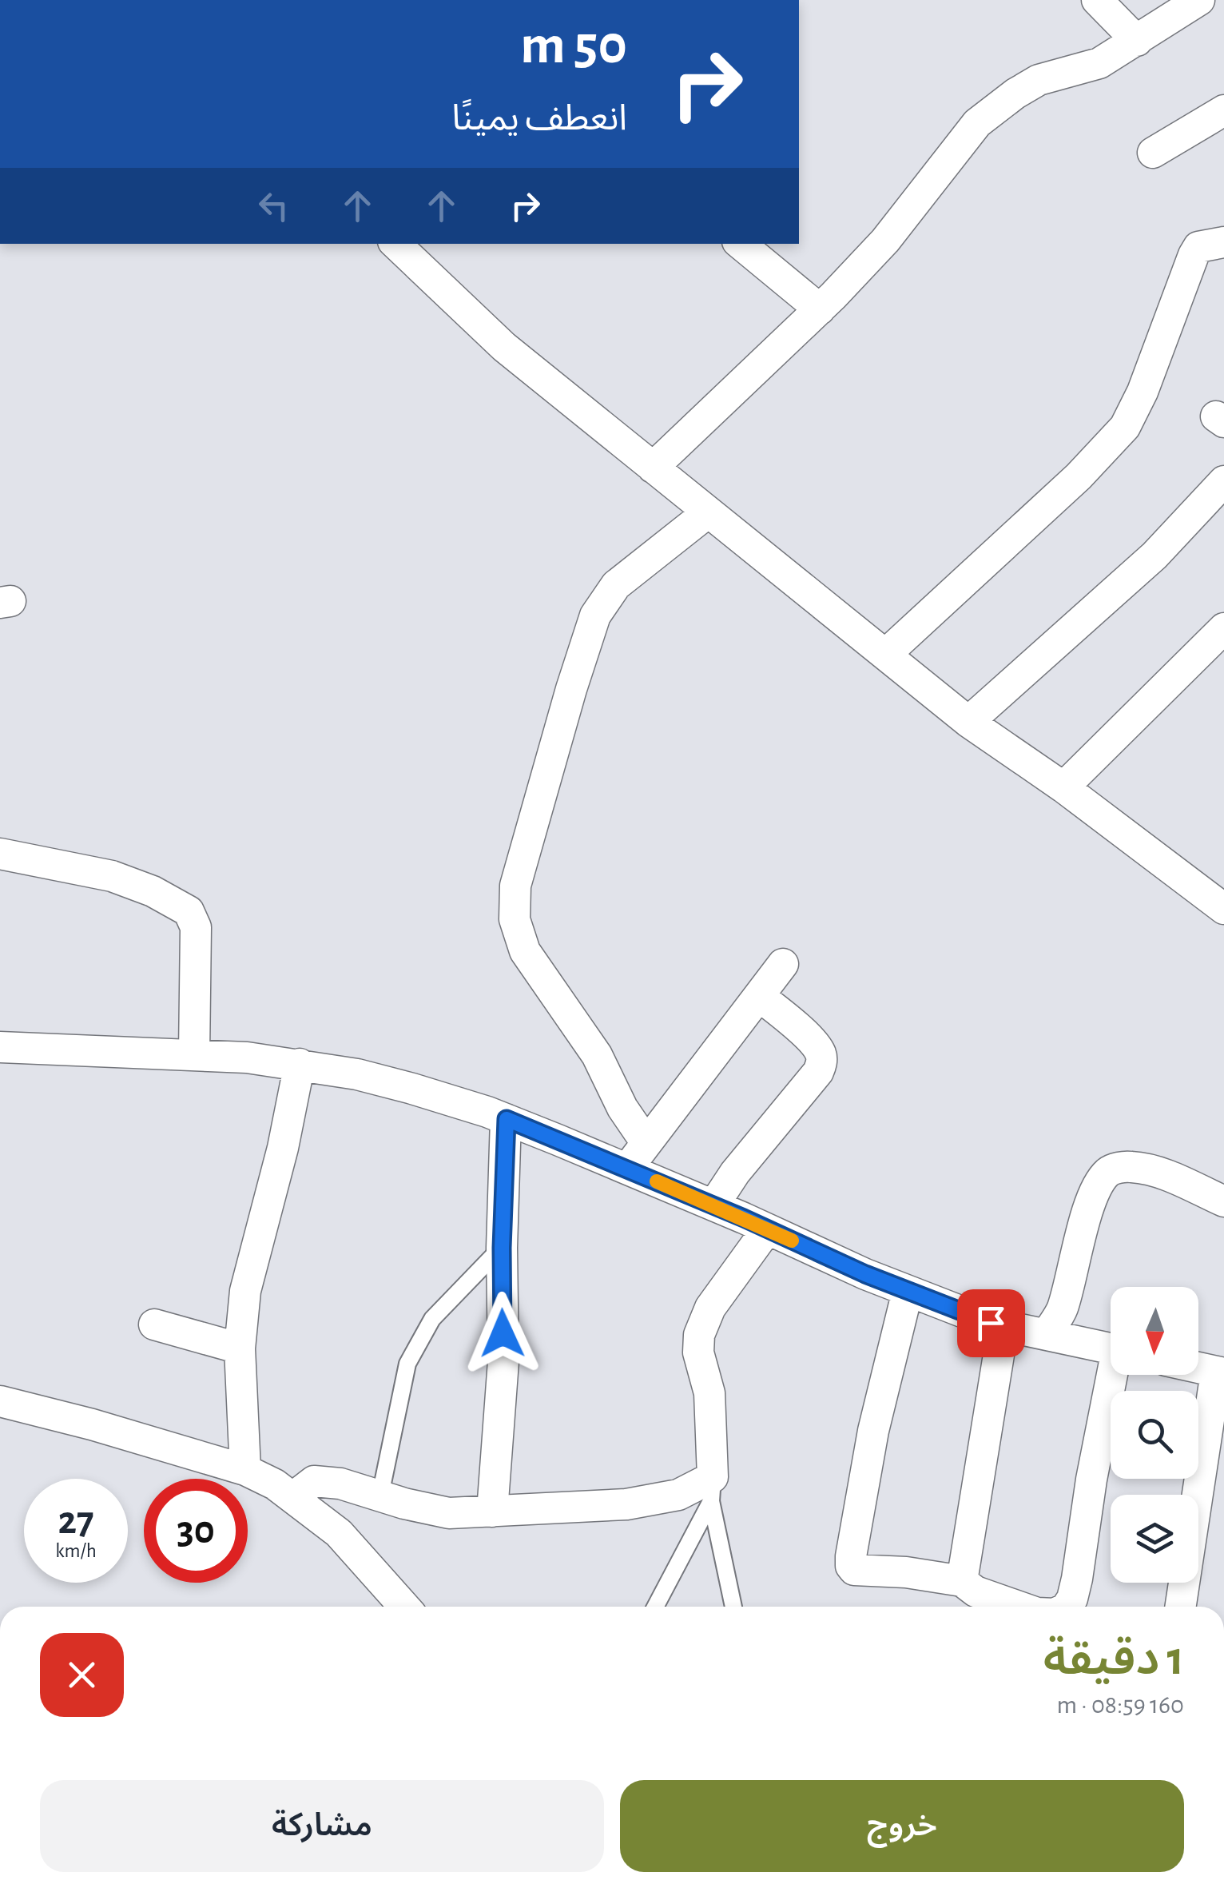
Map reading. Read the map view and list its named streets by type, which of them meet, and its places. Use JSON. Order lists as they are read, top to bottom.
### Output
{
  "north": "bottom",
  "page": {
    "turn": ["50 m", "انعطف يمينًا"],
    "speed": "27 km/h",
    "limit": "30",
    "heading": ["1 دقيقة", "160 m · 08:59"],
    "buttons": ["خروج", "مشاركة"]
  }
}
